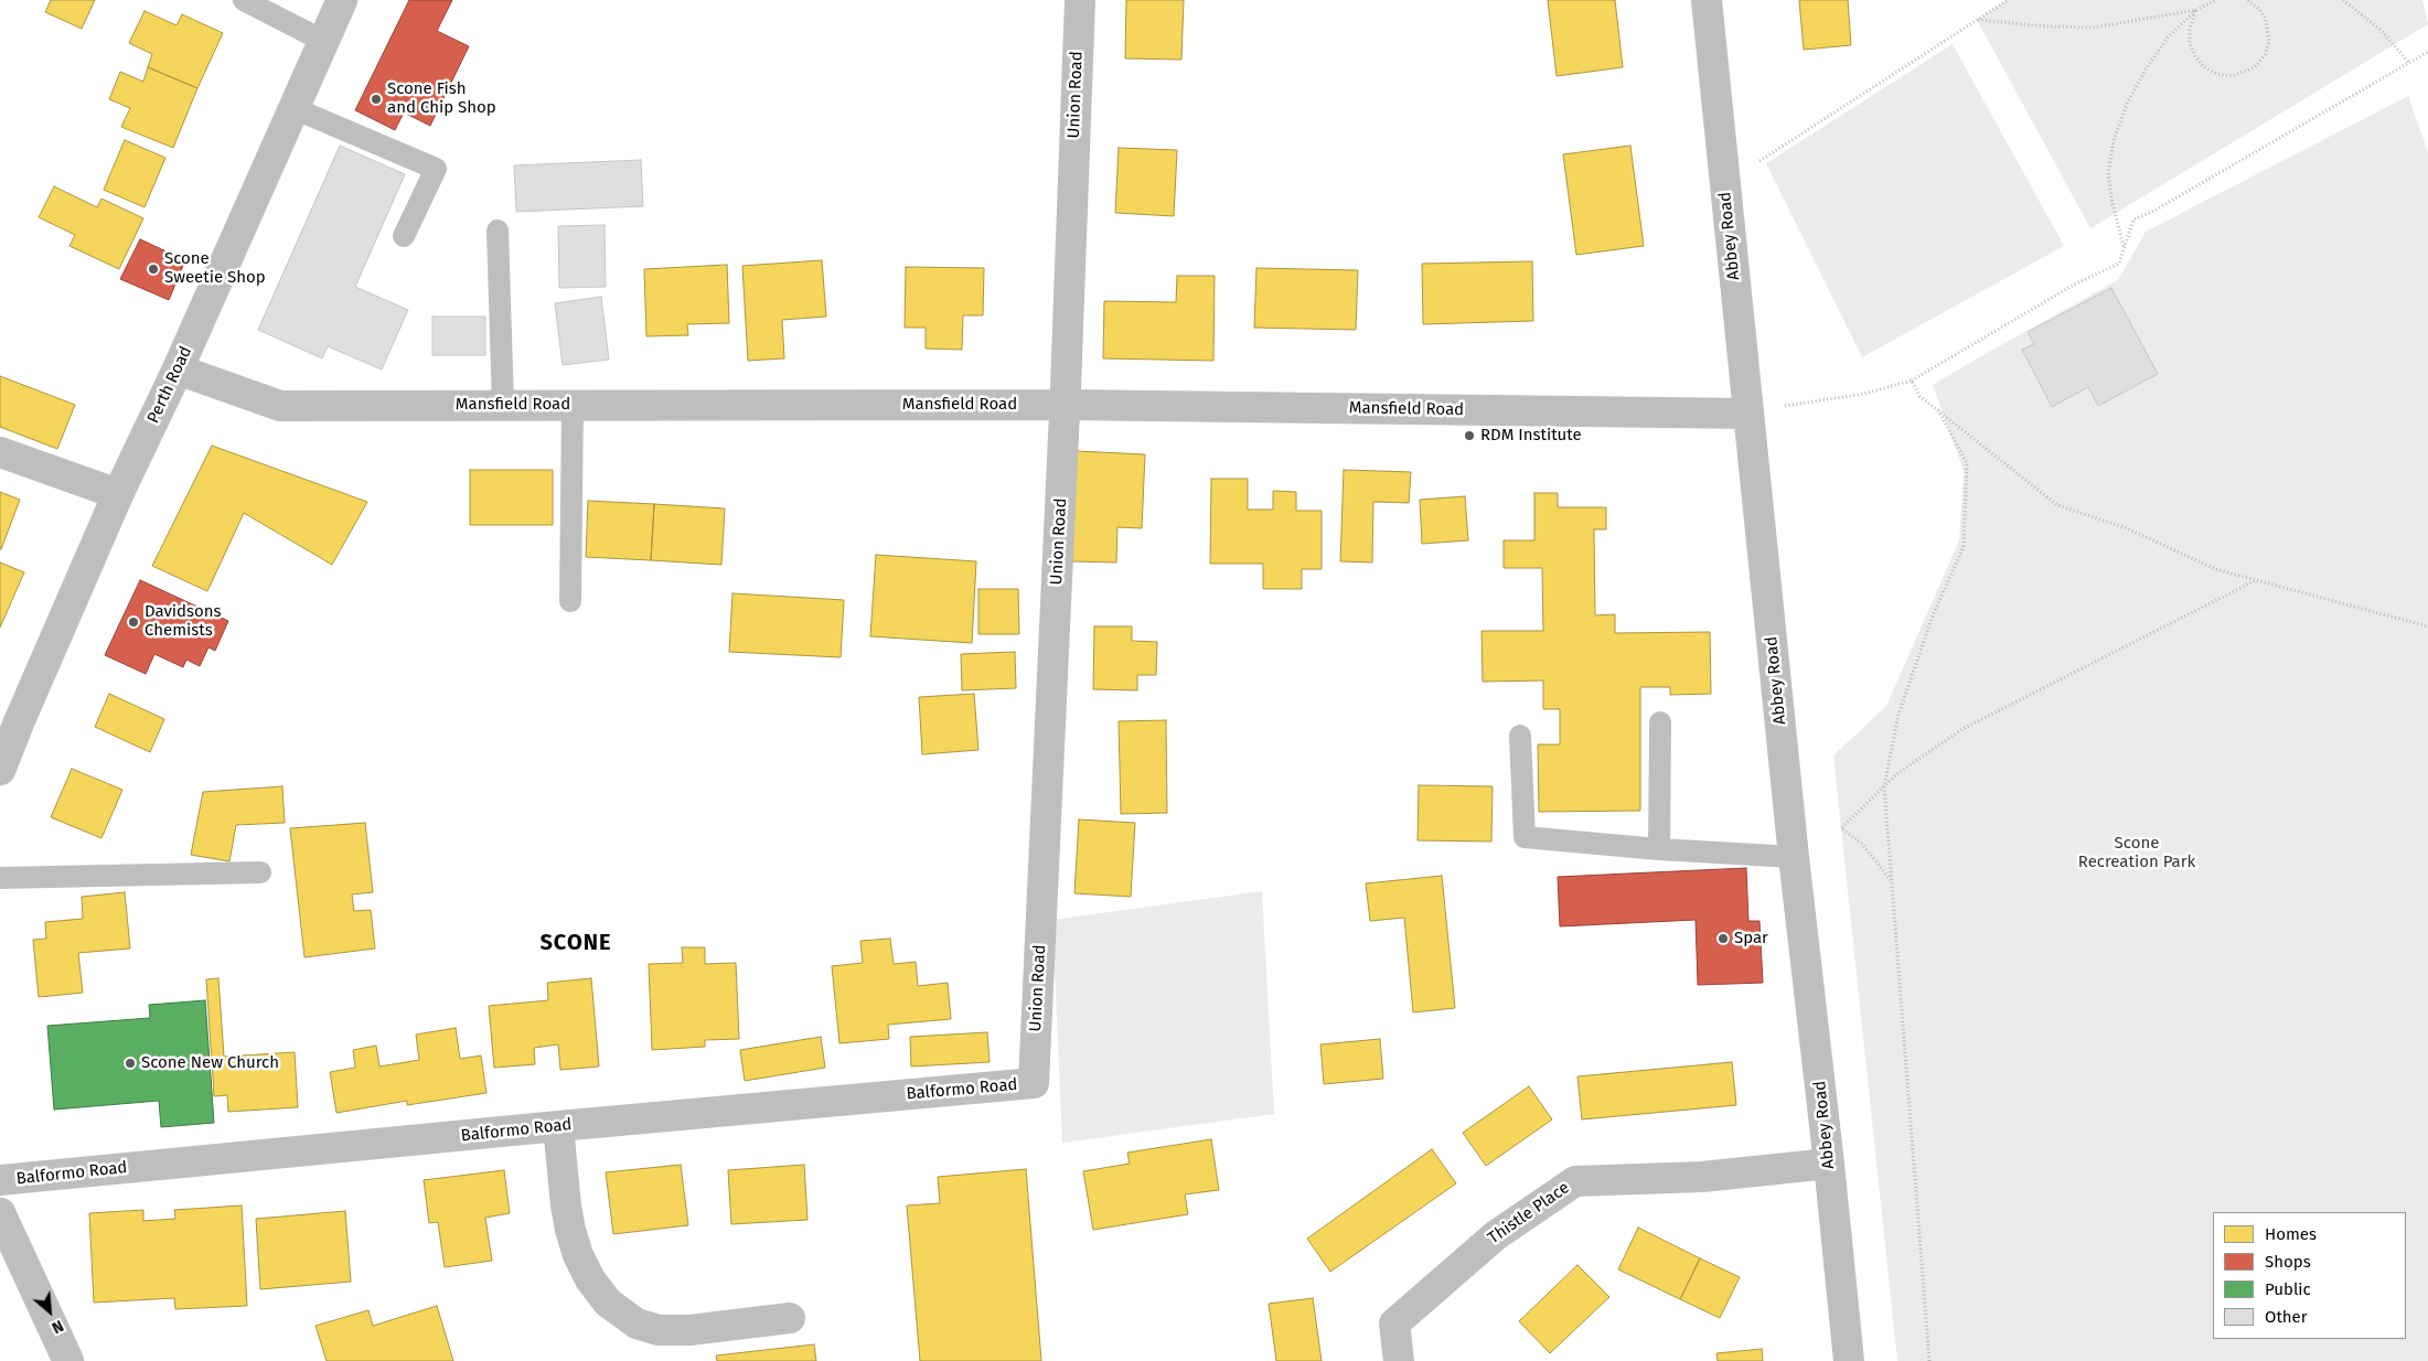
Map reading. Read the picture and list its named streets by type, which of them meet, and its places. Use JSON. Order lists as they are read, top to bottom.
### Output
{
  "streets": {
    "street": [
      "Union Road",
      "Abbey Road",
      "Perth Road",
      "Mansfield Road",
      "Balformo Road",
      "Thistle Place"
    ]
  },
  "crossings": [
    ["Union Road", "Mansfield Road"],
    ["Union Road", "Balformo Road"],
    ["Abbey Road", "Mansfield Road"],
    ["Abbey Road", "Thistle Place"],
    ["Perth Road", "Mansfield Road"]
  ],
  "districts": ["SCONE"],
  "parks": ["Scone Recreation Park"],
  "places": [
    "Scone Fish and Chip Shop",
    "Scone Sweetie Shop",
    "RDM Institute",
    "Davidsons Chemists",
    "Spar",
    "Scone New Church"
  ],
  "legend": [
    "Homes",
    "Shops",
    "Public",
    "Other"
  ],
  "north": "bottom right"
}
